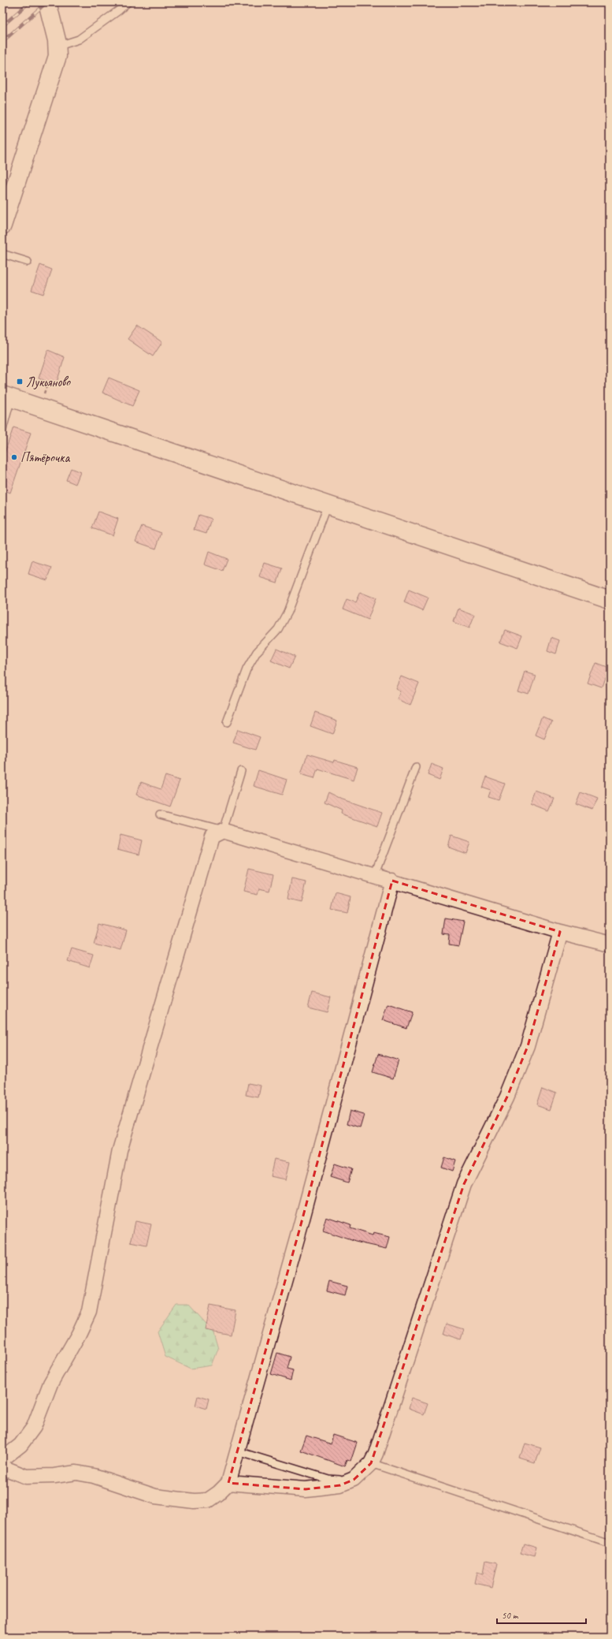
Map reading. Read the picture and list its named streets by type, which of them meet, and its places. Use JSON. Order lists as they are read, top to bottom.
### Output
{
  "places": {
    "transit": ["Лукьяново"],
    "other": ["Пятёрочка"]
  },
  "scale_bar": "50 m"
}
